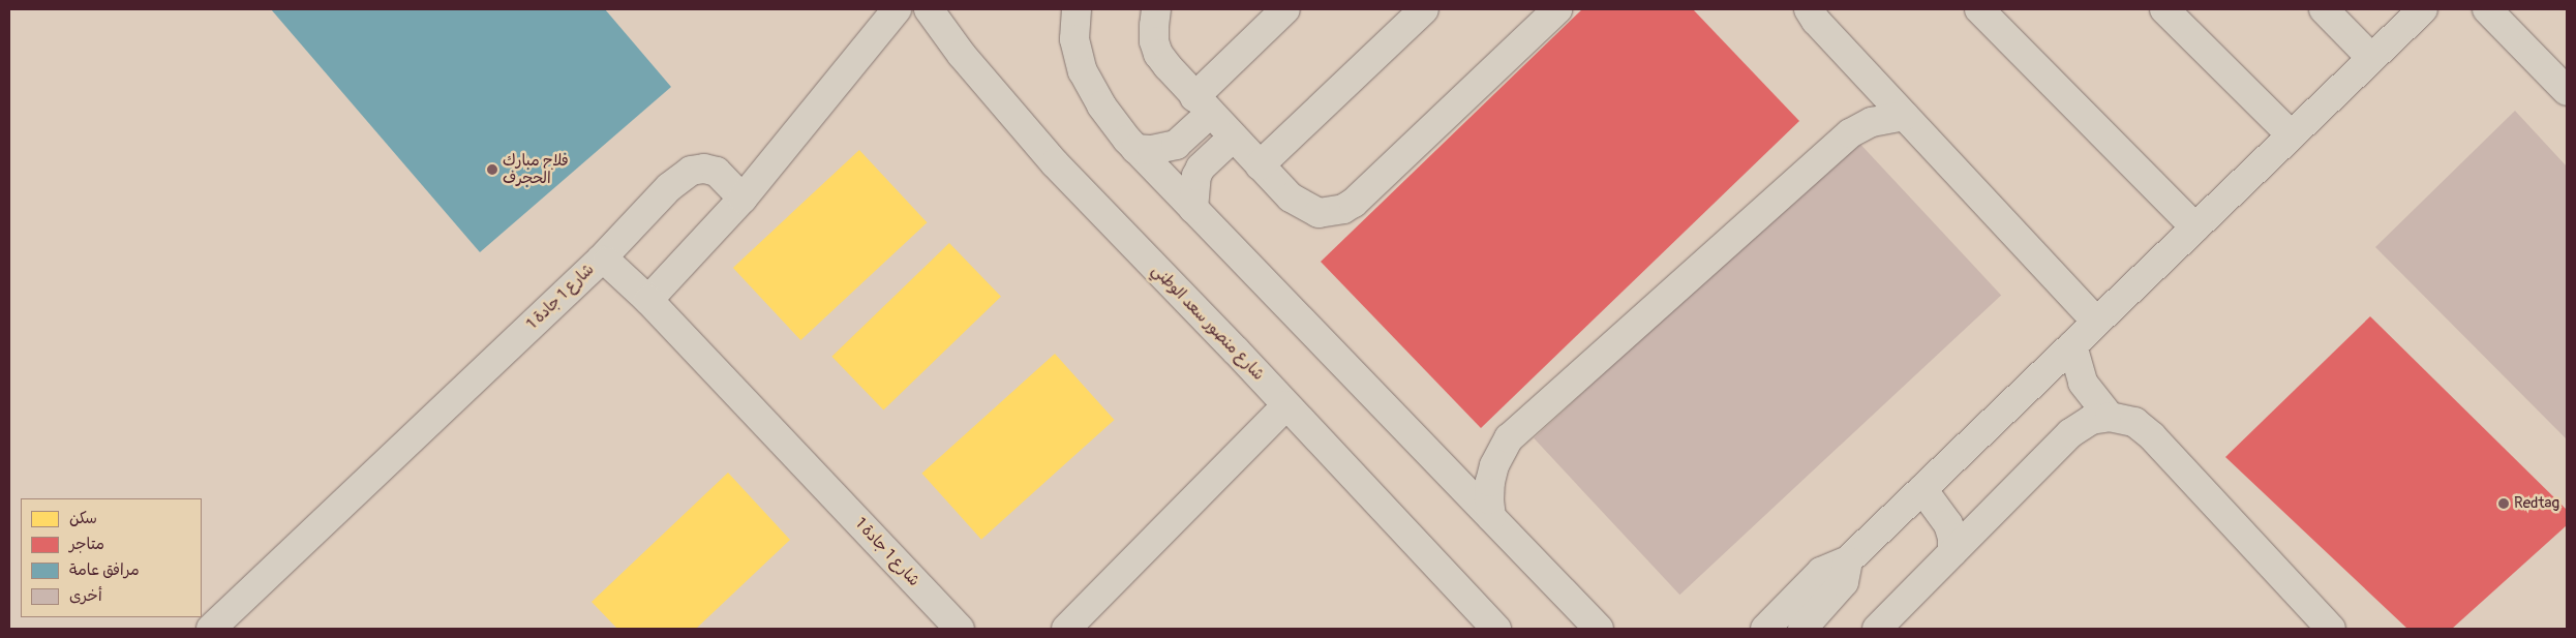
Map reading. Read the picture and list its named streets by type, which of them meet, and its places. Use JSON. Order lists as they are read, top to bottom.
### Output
{
  "streets": {
    "street": ["شارع 1 جادة 1", "شارع منصور سعد الوطني"]
  },
  "places": ["فلاح مبارك الحجرف", "Redtag"],
  "legend": [
    "سكن",
    "متاجر",
    "مرافق عامة",
    "أخرى"
  ]
}
